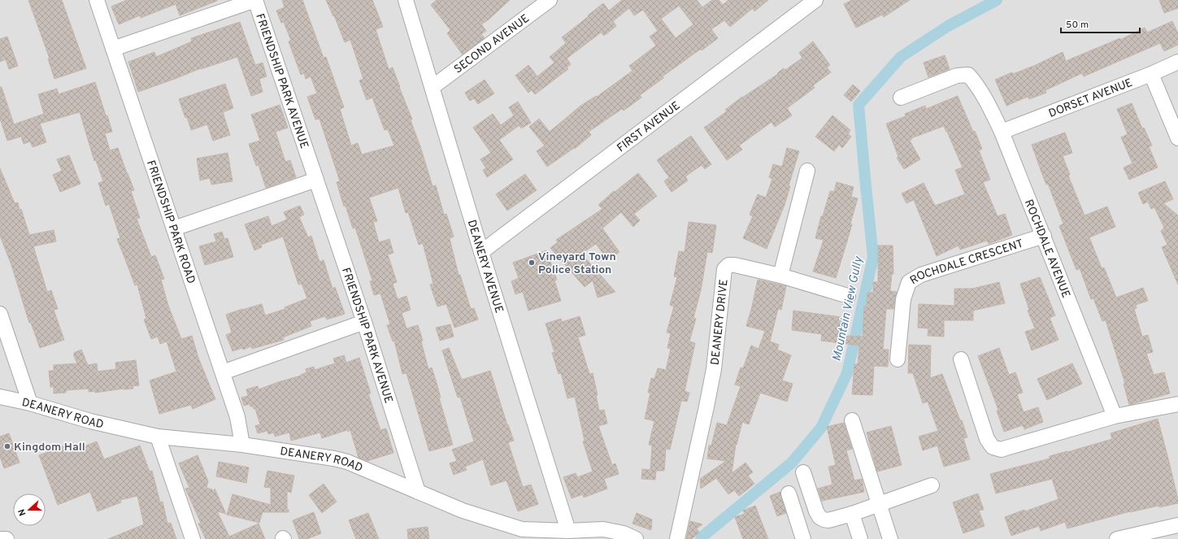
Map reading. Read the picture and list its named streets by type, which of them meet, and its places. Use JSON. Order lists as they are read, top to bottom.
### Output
{
  "streets": {
    "street": [
      "SECOND AVENUE",
      "FRIENDSHIP PARK AVENUE",
      "DORSET AVENUE",
      "FIRST AVENUE",
      "FRIENDSHIP PARK ROAD",
      "ROCHDALE AVENUE",
      "ROCHDALE CRESCENT",
      "DEANERY AVENUE",
      "DEANERY DRIVE",
      "DEANERY ROAD"
    ]
  },
  "crossings": [
    ["SECOND AVENUE", "DEANERY AVENUE"],
    ["FRIENDSHIP PARK AVENUE", "FRIENDSHIP PARK ROAD"],
    ["FRIENDSHIP PARK AVENUE", "DEANERY ROAD"],
    ["DORSET AVENUE", "ROCHDALE AVENUE"],
    ["FIRST AVENUE", "DEANERY AVENUE"],
    ["FRIENDSHIP PARK ROAD", "DEANERY ROAD"],
    ["ROCHDALE AVENUE", "ROCHDALE CRESCENT"],
    ["DEANERY AVENUE", "DEANERY ROAD"]
  ],
  "water": ["Mountain View Gully"],
  "places": ["Vineyard Town Police Station", "Kingdom Hall"],
  "scale_bar": "50 m",
  "north": "left"
}
